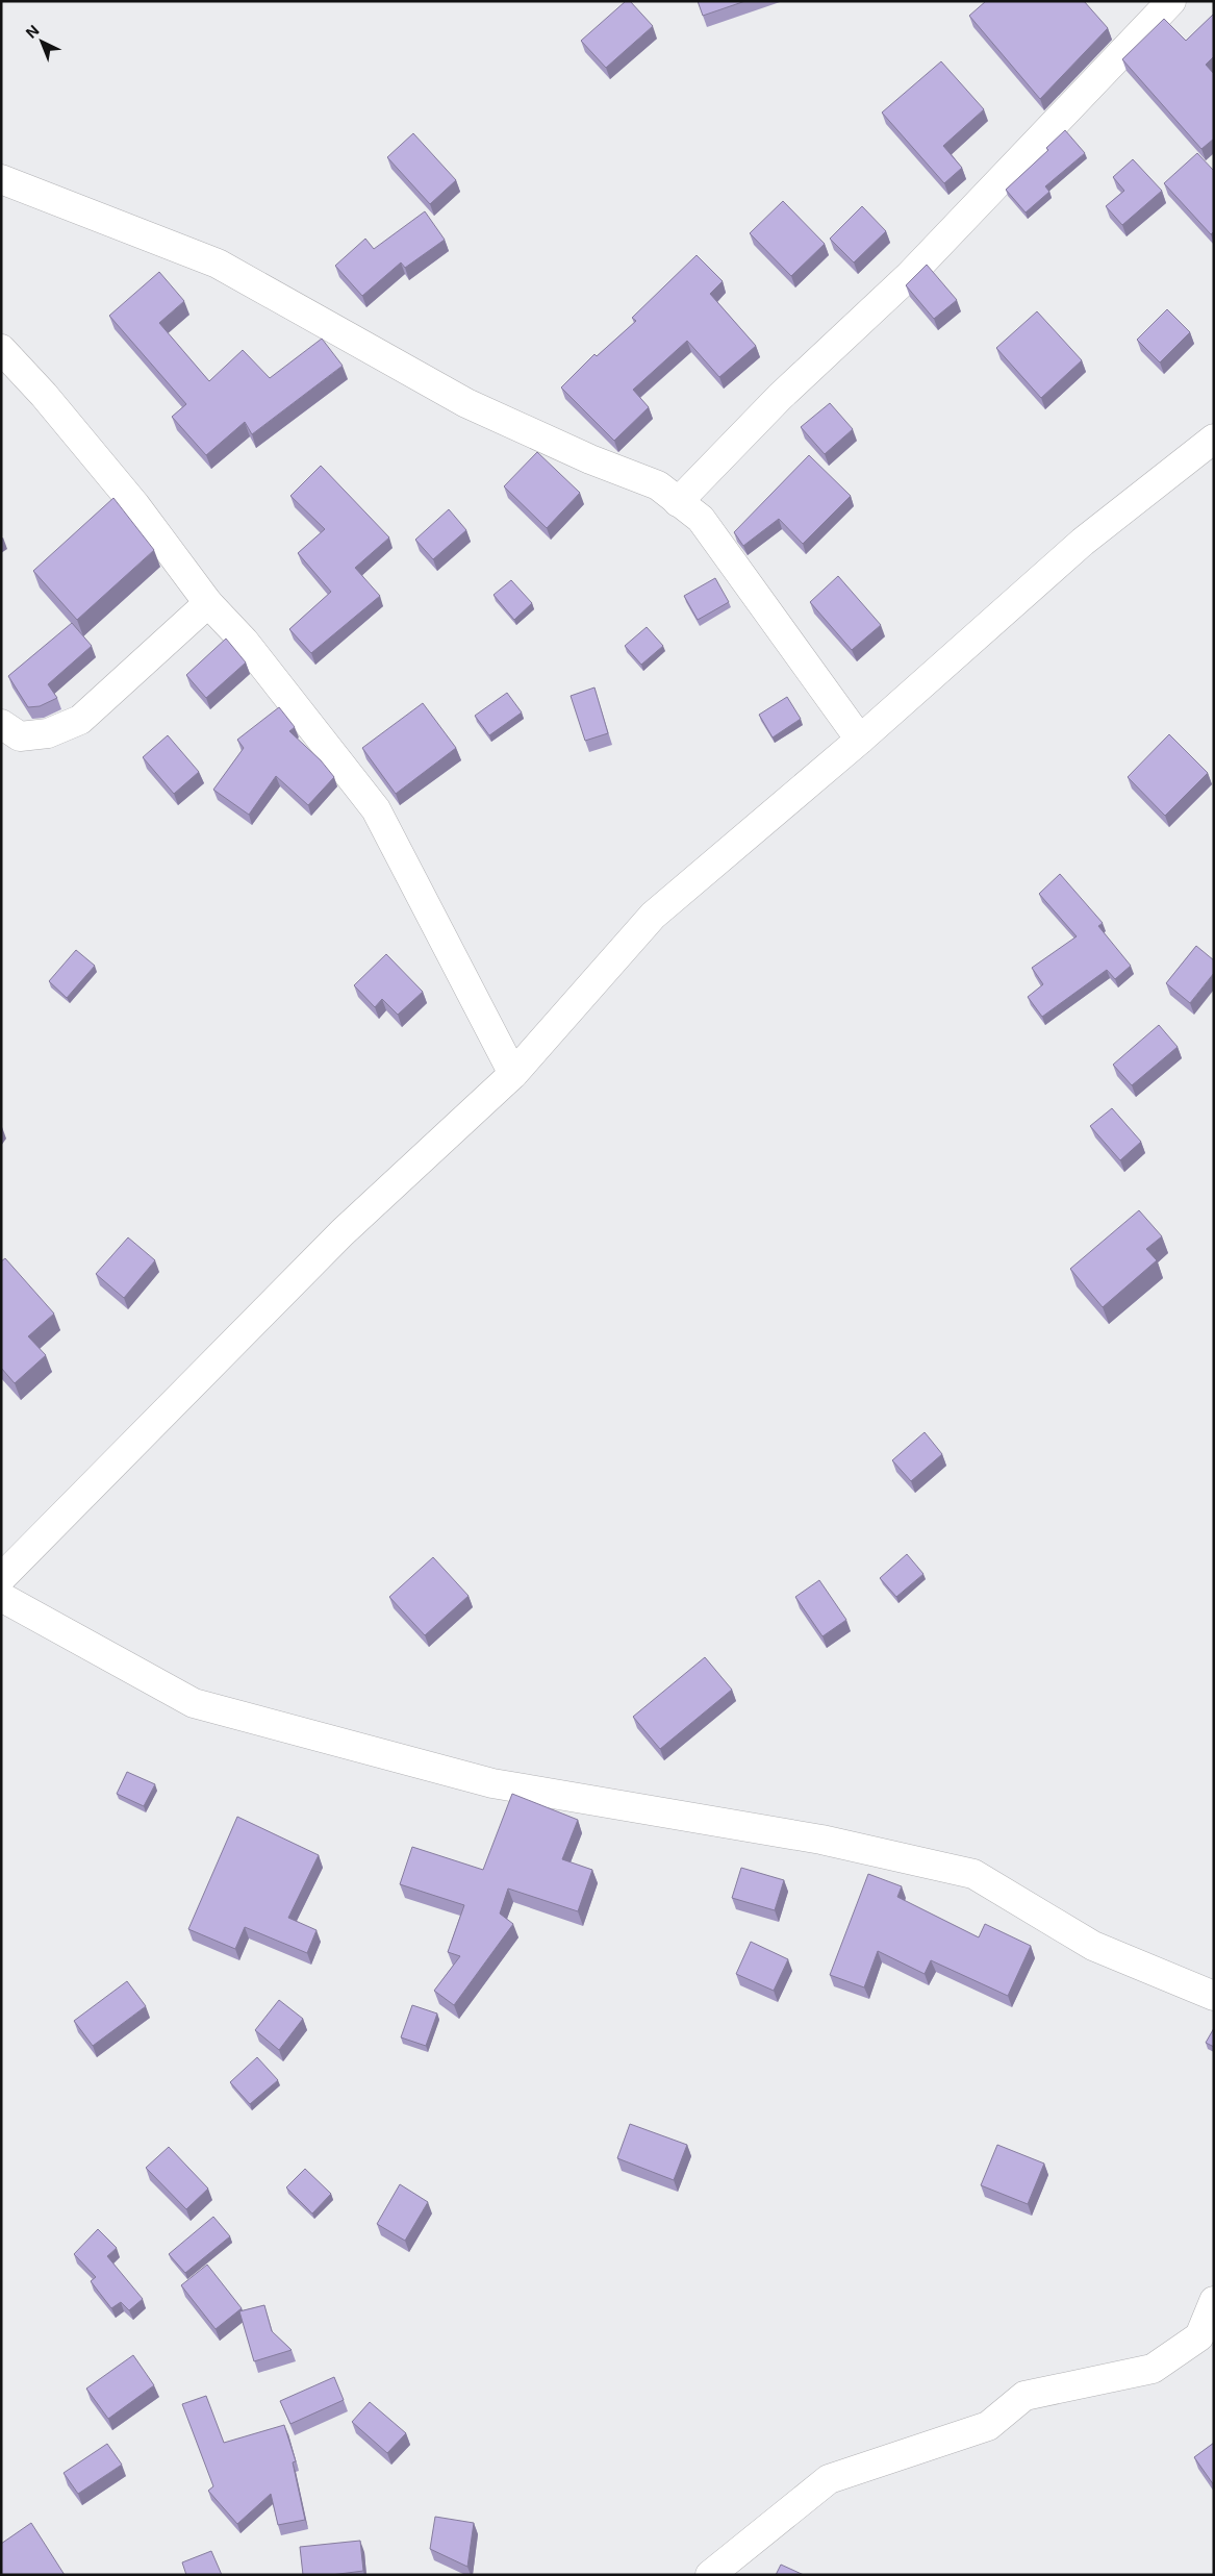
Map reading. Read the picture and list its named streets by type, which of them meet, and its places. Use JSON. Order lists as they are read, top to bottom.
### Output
{
  "north": "top left"
}
